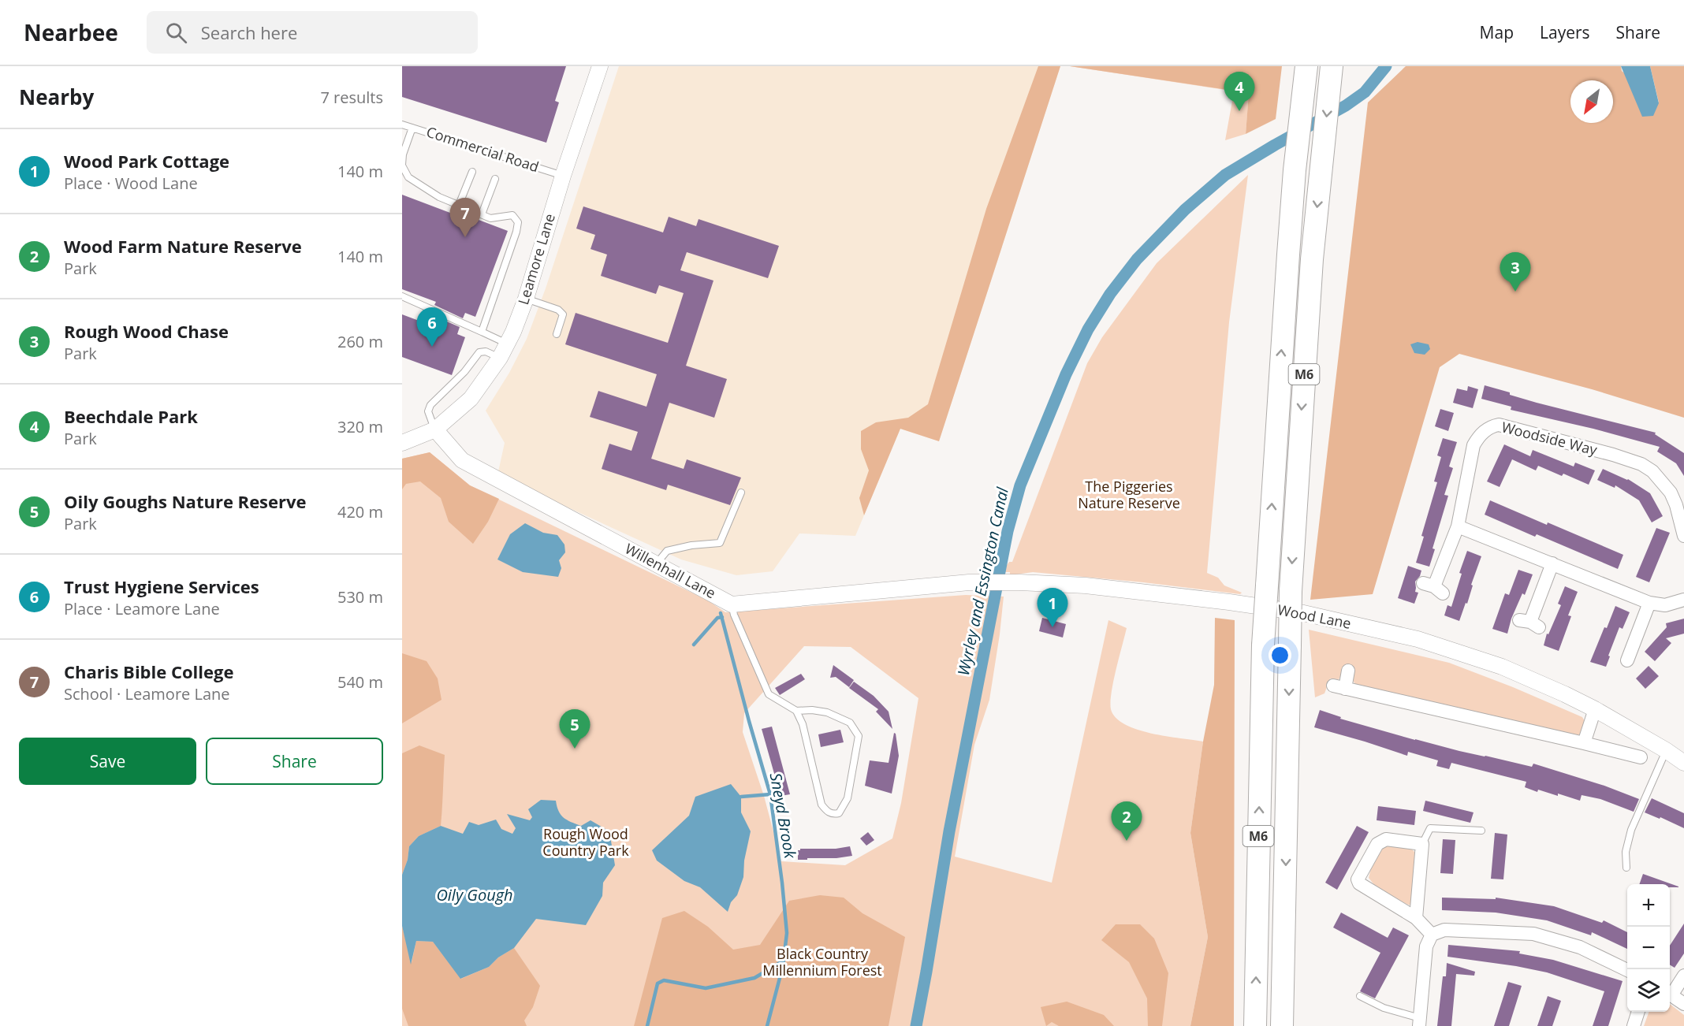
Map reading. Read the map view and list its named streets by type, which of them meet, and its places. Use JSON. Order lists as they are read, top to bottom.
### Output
{
  "streets": {
    "highway": ["M6"],
    "street": [
      "Leamore Lane",
      "Woodside Way",
      "Willenhall Lane",
      "Wood Lane"
    ],
    "lane": ["Commercial Road"]
  },
  "crossings": [
    ["Commercial Road", "Leamore Lane"],
    ["Leamore Lane", "Willenhall Lane"],
    ["Willenhall Lane", "Wood Lane"]
  ],
  "water": ["Wyrley and Essington Canal", "Sneyd Brook", "Oily Gough"],
  "parks": ["The Piggeries Nature Reserve", "Rough Wood Country Park", "Black Country Millennium Forest"],
  "north": "bottom left",
  "page": {
    "header": "Nearbee",
    "search": "Search here",
    "nav": ["Map", "Layers", "Share"],
    "heading": ["Nearby", "7 results"],
    "pins": [
      "4",
      "7",
      "3",
      "6",
      "1",
      "5",
      "2"
    ],
    "list": [
      {
        "mark": "1",
        "name": "Wood Park Cottage",
        "note": "Place · Wood Lane",
        "value": "140 m"
      },
      {
        "mark": "2",
        "name": "Wood Farm Nature Reserve",
        "note": "Park",
        "value": "140 m"
      },
      {
        "mark": "3",
        "name": "Rough Wood Chase",
        "note": "Park",
        "value": "260 m"
      },
      {
        "mark": "4",
        "name": "Beechdale Park",
        "note": "Park",
        "value": "320 m"
      },
      {
        "mark": "5",
        "name": "Oily Goughs Nature Reserve",
        "note": "Park",
        "value": "420 m"
      },
      {
        "mark": "6",
        "name": "Trust Hygiene Services",
        "note": "Place · Leamore Lane",
        "value": "530 m"
      },
      {
        "mark": "7",
        "name": "Charis Bible College",
        "note": "School · Leamore Lane",
        "value": "540 m"
      }
    ],
    "buttons": ["Save", "Share"],
    "map_buttons": ["+", "−"]
  }
}
